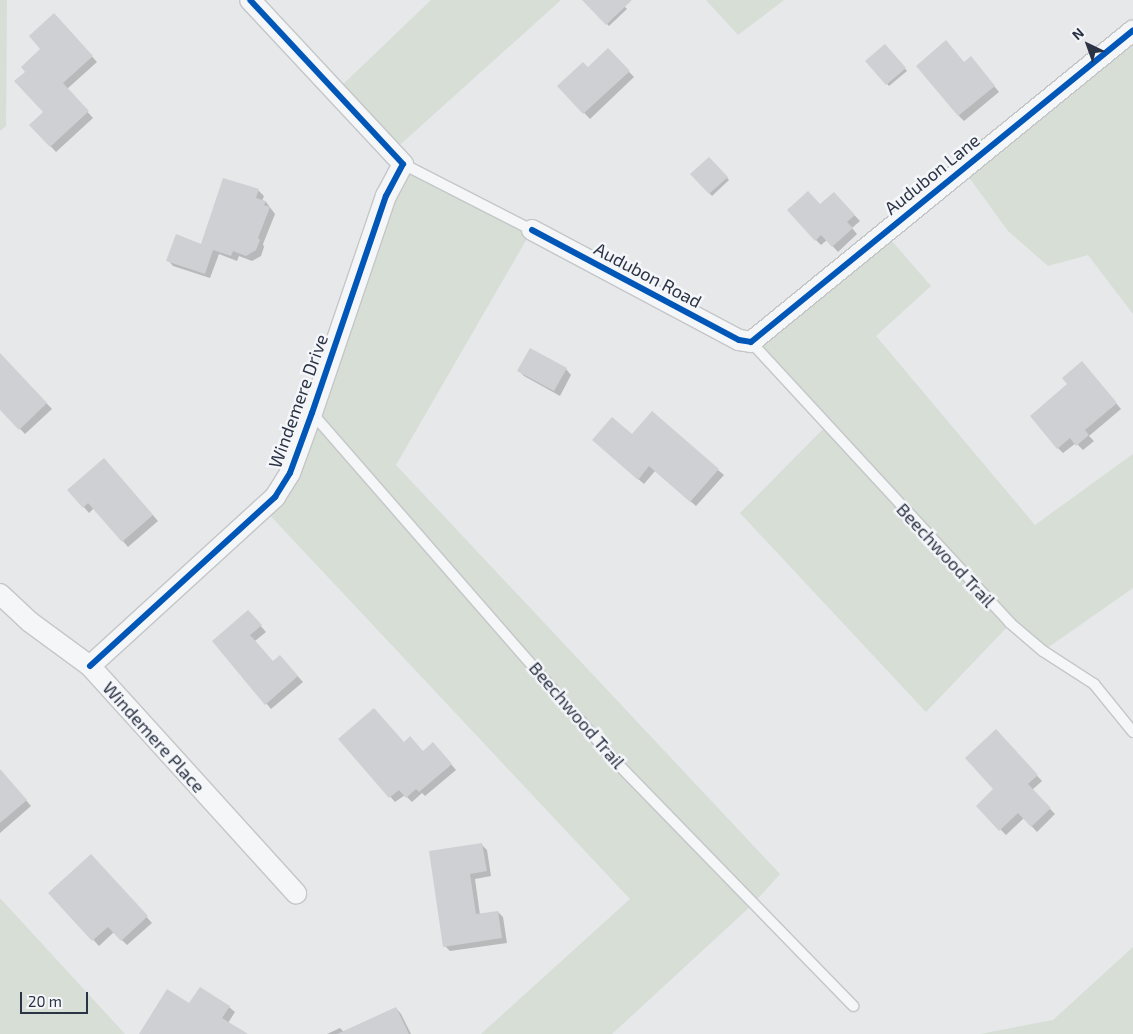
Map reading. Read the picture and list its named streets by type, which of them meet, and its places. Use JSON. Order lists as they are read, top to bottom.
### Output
{
  "streets": {
    "street": [
      "Audubon Lane",
      "Audubon Road",
      "Windemere Drive",
      "Windemere Place"
    ],
    "lane": ["Beechwood Trail"]
  },
  "crossings": [
    ["Audubon Lane", "Audubon Road"],
    ["Audubon Lane", "Beechwood Trail"],
    ["Audubon Road", "Windemere Drive"],
    ["Audubon Road", "Beechwood Trail"],
    ["Windemere Drive", "Beechwood Trail"],
    ["Windemere Drive", "Windemere Place"]
  ],
  "scale_bar": "20 m",
  "north": "top left"
}
